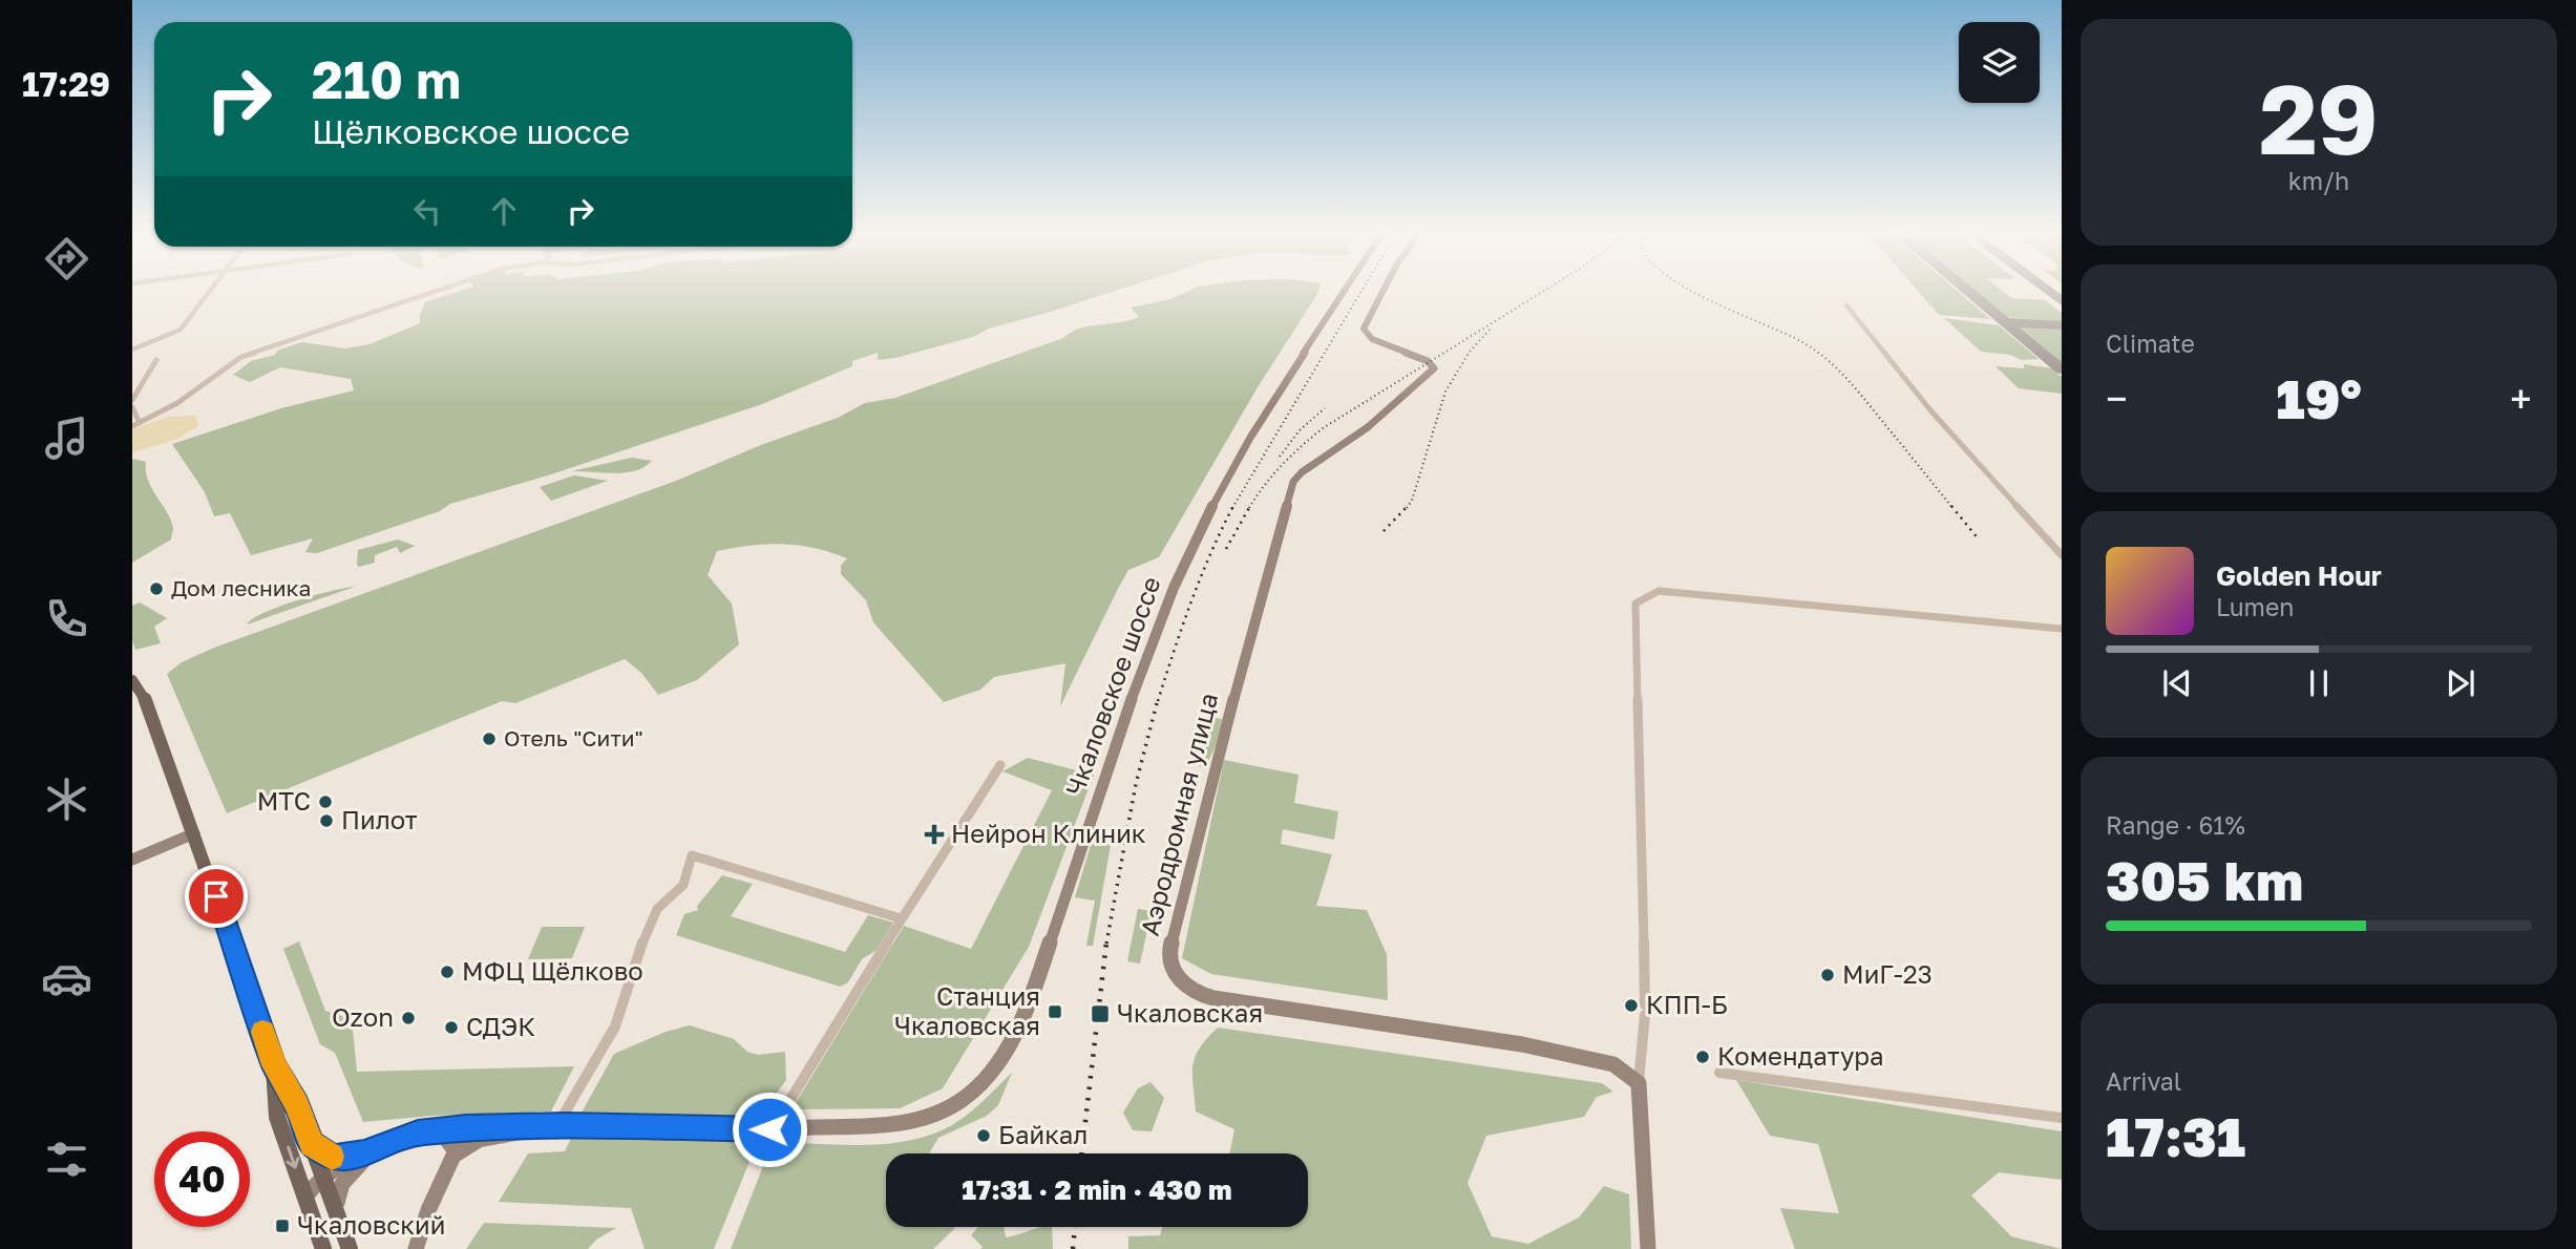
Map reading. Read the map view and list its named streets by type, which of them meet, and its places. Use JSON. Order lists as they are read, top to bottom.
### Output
{
  "streets": {
    "street": ["Чкаловское шоссе", "Аэродромная улица"]
  },
  "places": {
    "other": [
      "Дом лесника",
      "Отель \"Сити\"",
      "МТС",
      "Пилот",
      "МФЦ Щёлково",
      "МиГ-23",
      "КПП-Б",
      "Ozon",
      "СДЭК",
      "Комендатура",
      "Байкал"
    ],
    "health": ["Нейрон Клиник"],
    "transit": ["Станция Чкаловская", "Чкаловская", "Чкаловский"]
  },
  "page": {
    "tabs": "17:29",
    "tile": [
      ["29", "km/h"],
      "Climate",
      ["Range · 61%", "305 km"],
      ["Arrival", "17:31"]
    ],
    "turn": ["210 m", "Щёлковское шоссе"],
    "heat": ["−", "19°", "+"],
    "song": ["Golden Hour", "Lumen"],
    "limit": "40",
    "trip": "17:31 · 2 min · 430 m"
  }
}
